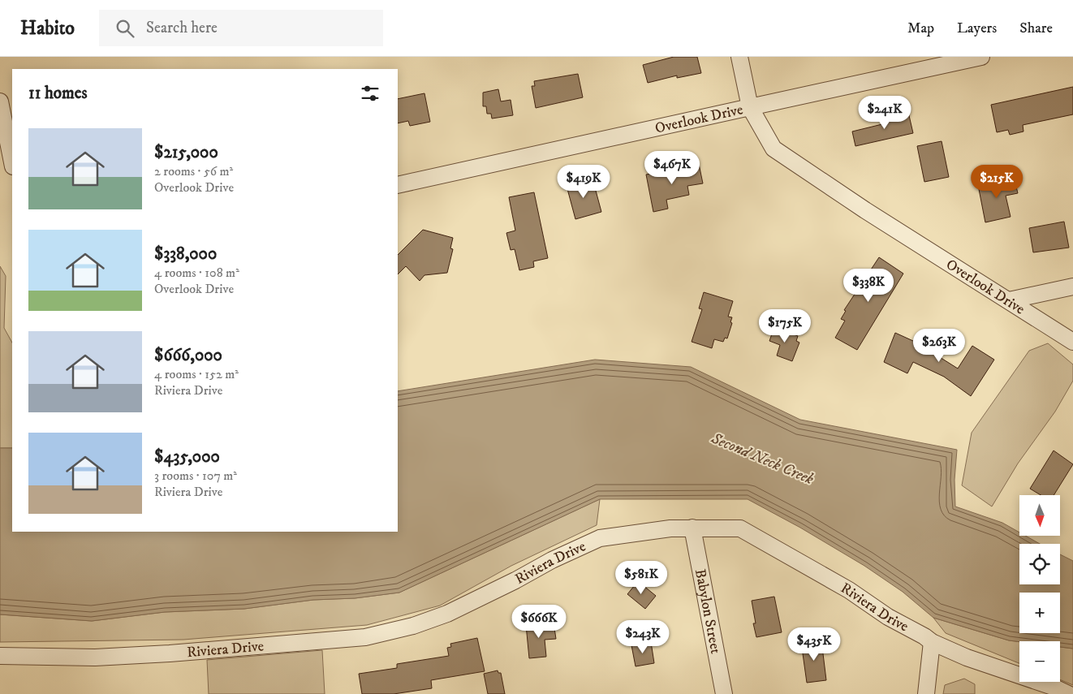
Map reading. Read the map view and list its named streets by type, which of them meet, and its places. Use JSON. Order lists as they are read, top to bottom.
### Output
{
  "streets": {
    "street": ["Overlook Drive", "Riviera Drive", "Babylon Street"]
  },
  "crossings": [
    ["Riviera Drive", "Babylon Street"]
  ],
  "water": ["Second Neck Creek"],
  "north": "bottom",
  "page": {
    "header": "Habito",
    "search": "Search here",
    "nav": ["Map", "Layers", "Share"],
    "heading": "11 homes",
    "price": [
      "$241K",
      "$467K",
      "$419K",
      "$215K",
      "$338K",
      "$175K",
      "$263K",
      "$581K",
      "$666K",
      "$243K",
      "$435K"
    ],
    "list": [
      {
        "name": "$215,000",
        "note": "2 rooms · 56 m² · Overlook Drive"
      },
      {
        "name": "$338,000",
        "note": "4 rooms · 108 m² · Overlook Drive"
      },
      {
        "name": "$666,000",
        "note": "4 rooms · 152 m² · Riviera Drive"
      },
      {
        "name": "$435,000",
        "note": "3 rooms · 107 m² · Riviera Drive"
      }
    ],
    "map_buttons": ["+", "−"]
  }
}
